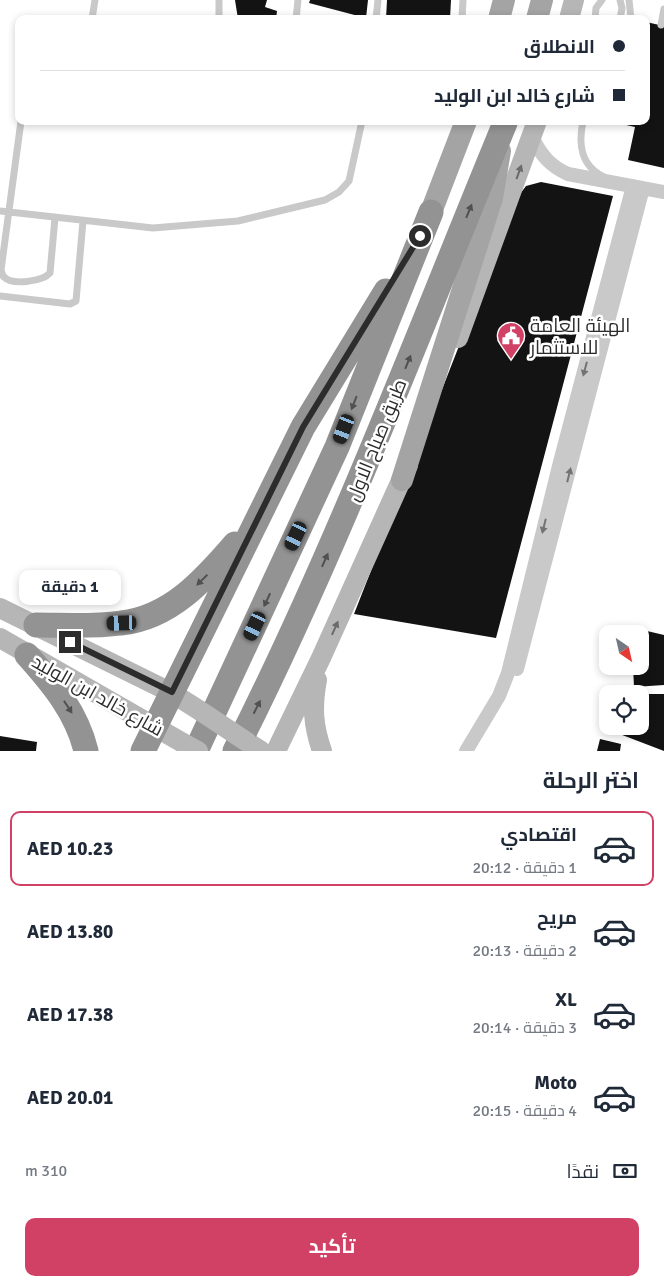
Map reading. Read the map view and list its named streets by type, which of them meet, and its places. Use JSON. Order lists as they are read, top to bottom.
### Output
{
  "streets": {
    "highway": ["طريق صباح الاول"],
    "main road": ["شارع خالد ابن الوليد"]
  },
  "crossings": [
    ["طريق صباح الاول", "شارع خالد ابن الوليد"]
  ],
  "places": {
    "public building": ["الهيئة العامة للاستثمار"]
  },
  "north": "bottom right",
  "page": {
    "banner": ["الانطلاق", "شارع خالد ابن الوليد"],
    "bubble": "1 دقيقة",
    "heading": "اختر الرحلة",
    "list": [
      {
        "name": "اقتصادي",
        "note": "1 دقيقة · 20:12",
        "value": "AED 10.23"
      },
      {
        "name": "مريح",
        "note": "2 دقيقة · 20:13",
        "value": "AED 13.80"
      },
      {
        "name": "XL",
        "note": "3 دقيقة · 20:14",
        "value": "AED 17.38"
      },
      {
        "name": "Moto",
        "note": "4 دقيقة · 20:15",
        "value": "AED 20.01"
      }
    ],
    "pay": ["نقدًا", "310 m"],
    "buttons": "تأكيد"
  }
}
